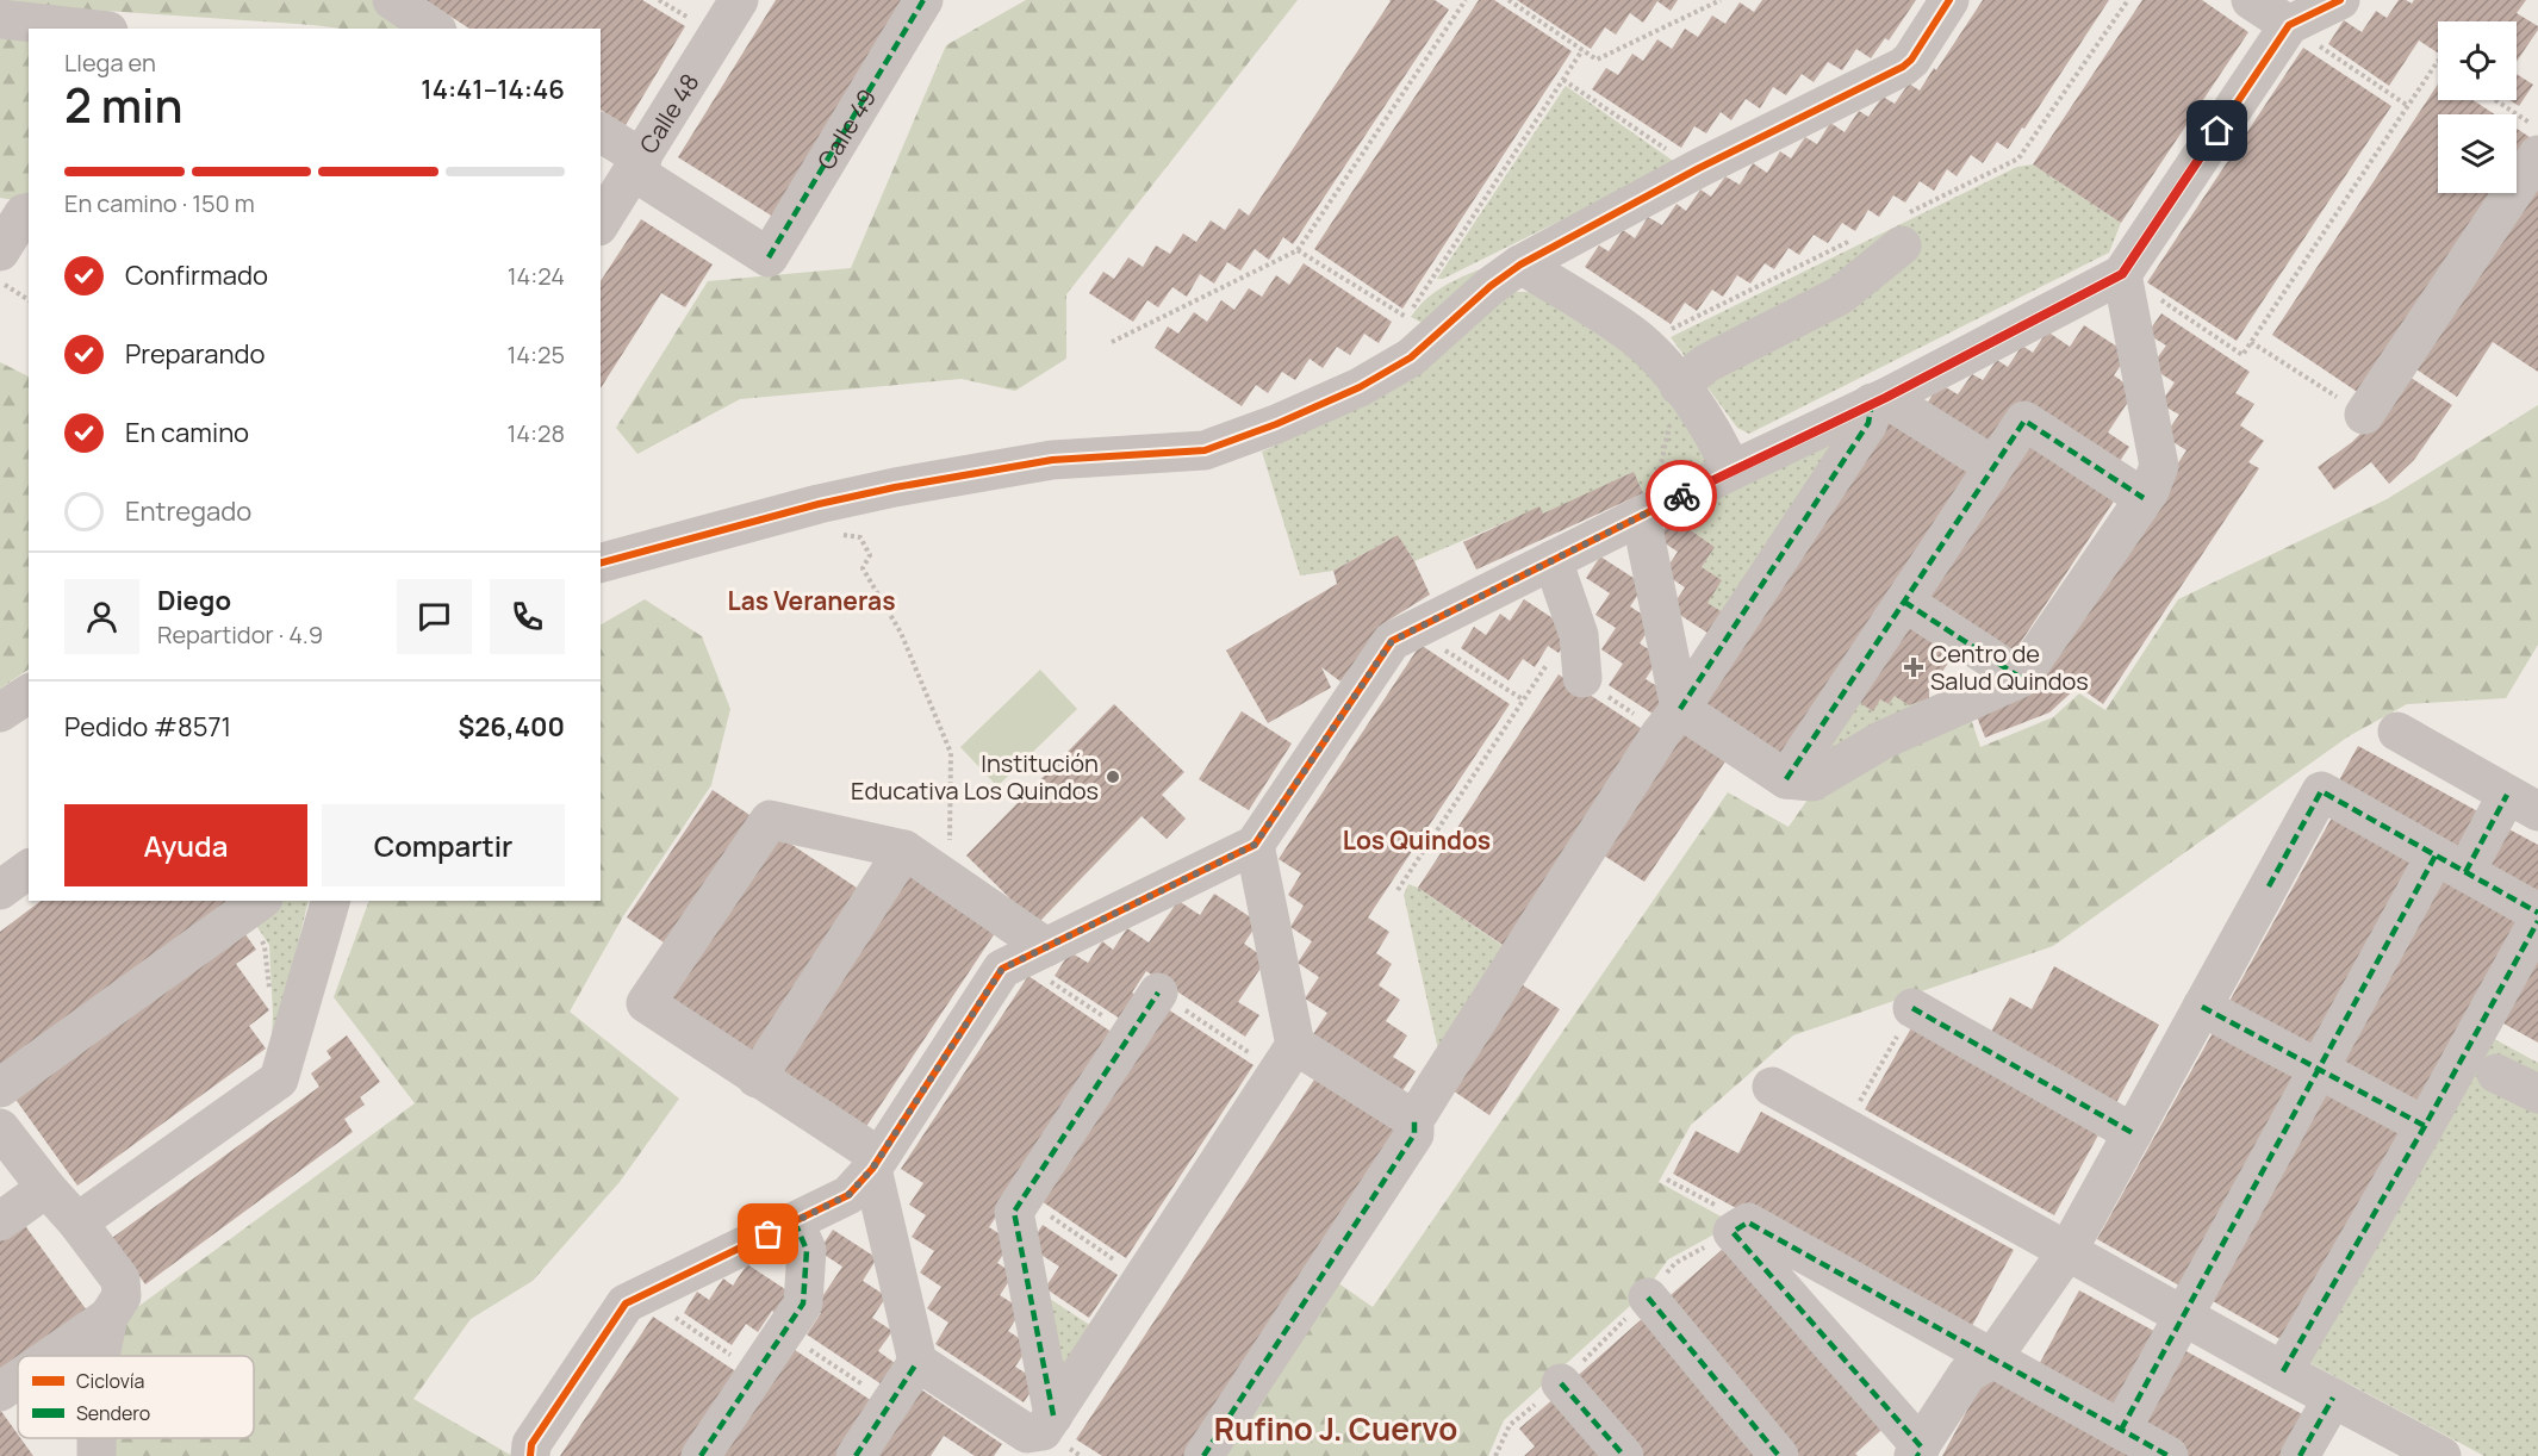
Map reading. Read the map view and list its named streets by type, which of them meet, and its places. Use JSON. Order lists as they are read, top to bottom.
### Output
{
  "streets": {
    "street": ["Calle 48", "Calle 49"]
  },
  "crossings": [
    ["Calle 48", "Calle 49"]
  ],
  "districts": ["Las Veraneras", "Los Quindos", "Rufino J. Cuervo"],
  "places": {
    "health": ["Centro de Salud Quindos"],
    "other": ["Institución Educativa Los Quindos"]
  },
  "legend": ["Ciclovía", "Sendero"],
  "page": {
    "heading": ["2 min", "Llega en", "14:41–14:46"],
    "panel": [
      "Diego",
      "Repartidor · 4.9",
      "Pedido #8571",
      "$26,400"
    ],
    "bar": "En camino · 150 m",
    "list": [
      ["Confirmado", "14:24"],
      ["Preparando", "14:25"],
      ["En camino", "14:28"],
      "Entregado"
    ],
    "buttons": ["Ayuda", "Compartir"]
  }
}
